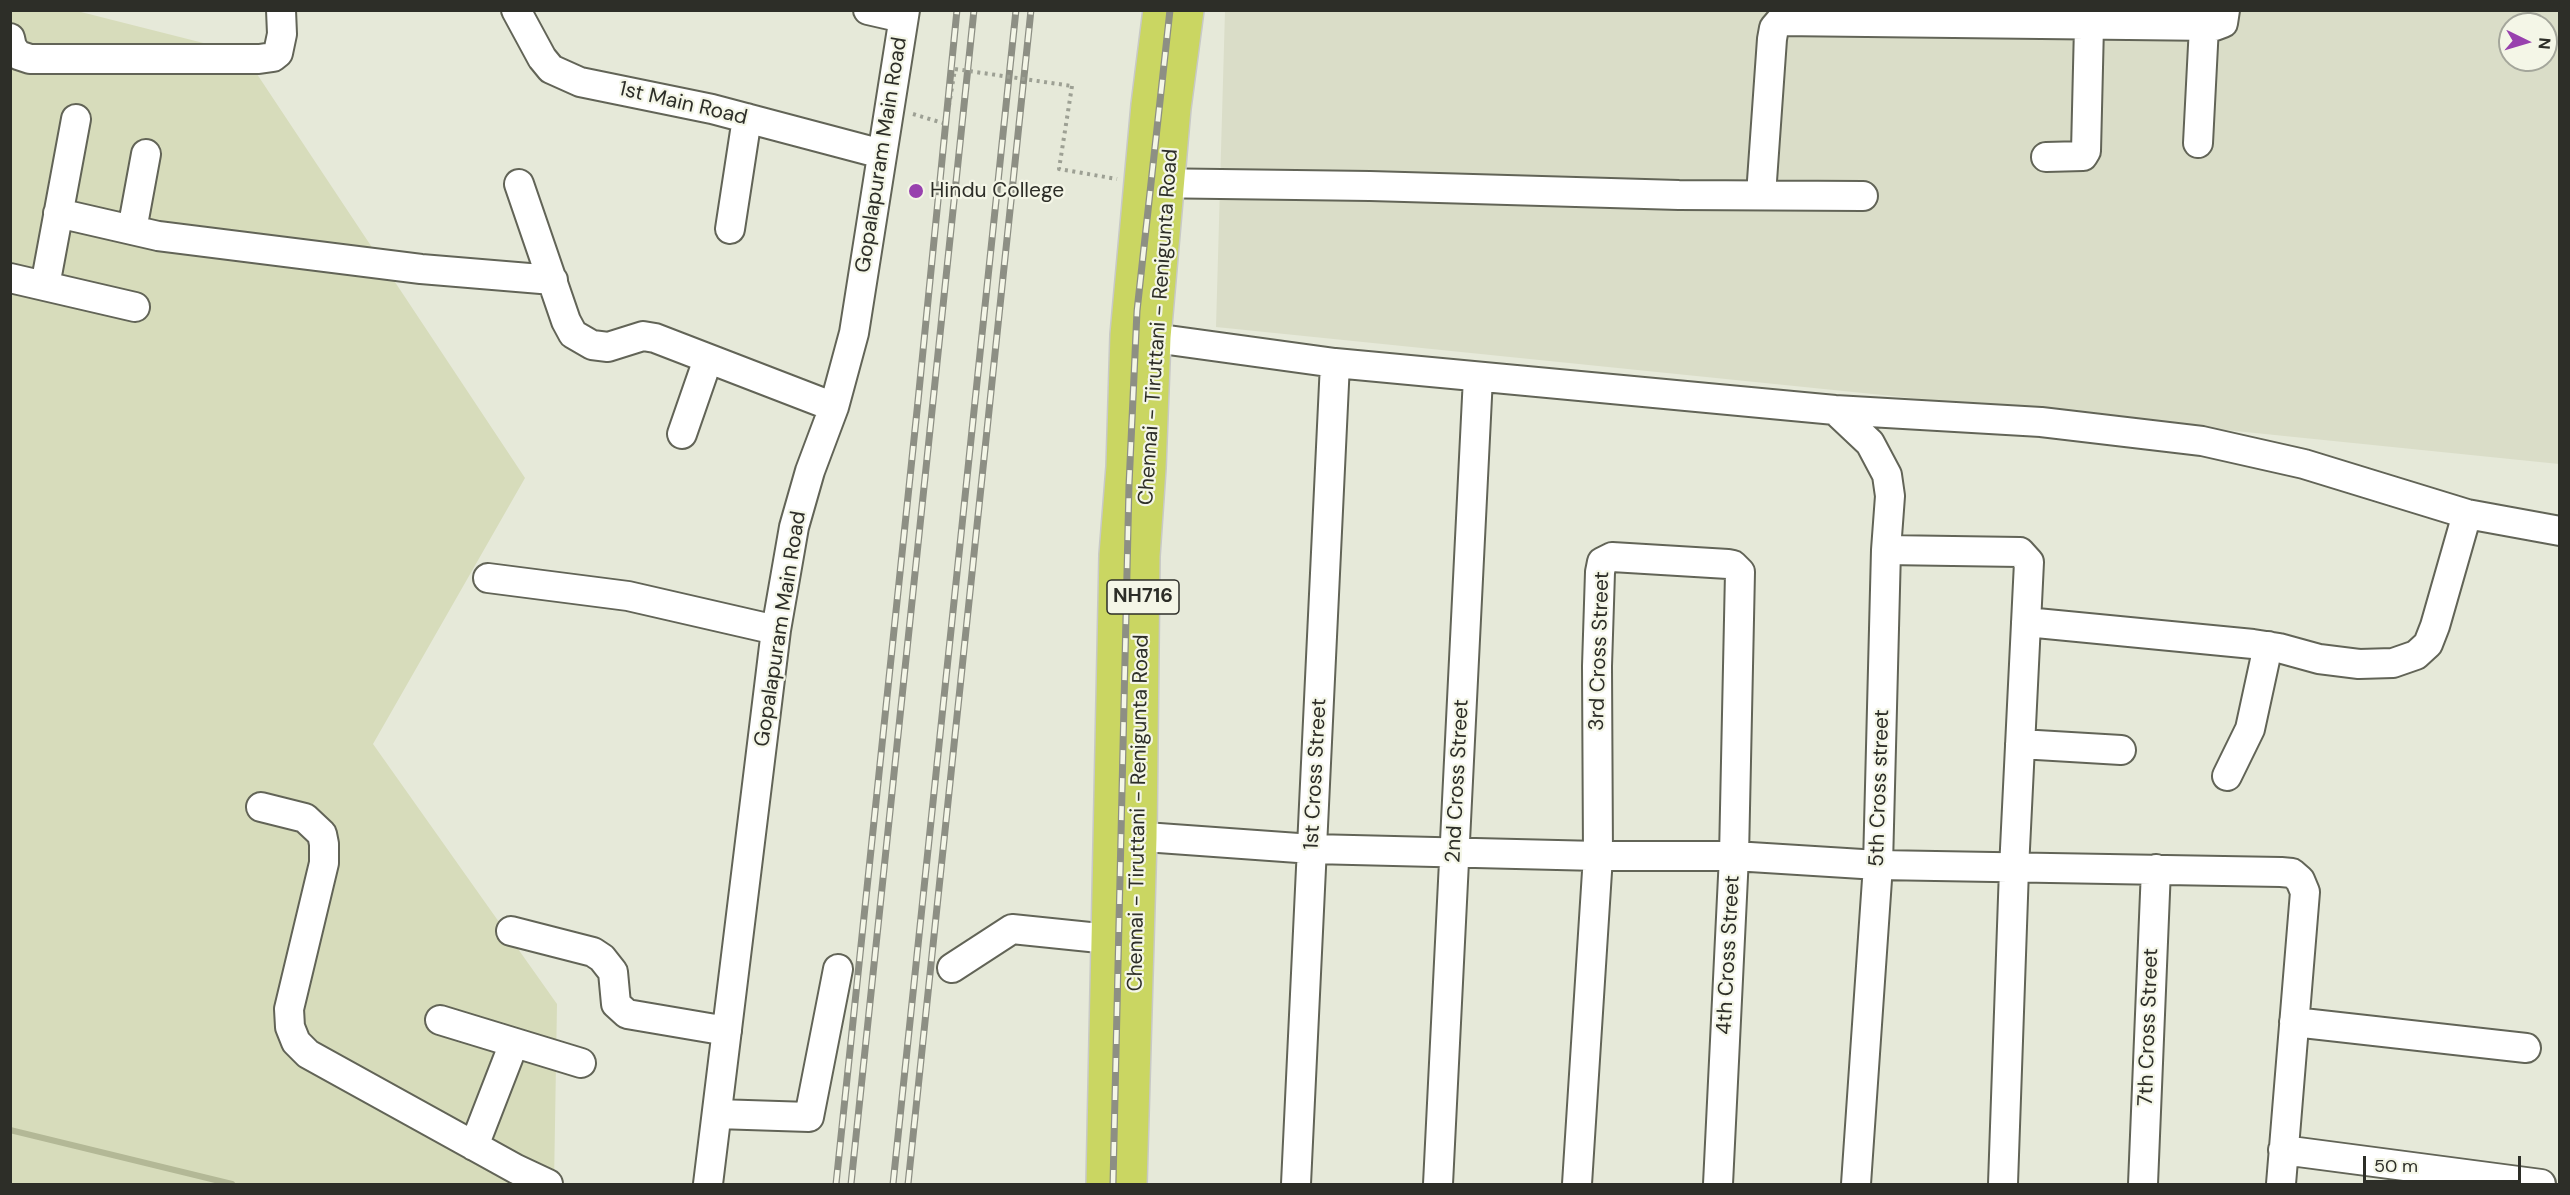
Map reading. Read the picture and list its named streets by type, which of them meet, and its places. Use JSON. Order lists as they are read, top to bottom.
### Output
{
  "streets": {
    "highway": ["Chennai - Tiruttani - Renigunta Road", "NH716"],
    "street": [
      "1st Main Road",
      "Gopalapuram Main Road",
      "3rd Cross Street",
      "1st Cross Street",
      "2nd Cross Street",
      "5th Cross street",
      "4th Cross Street",
      "7th Cross Street"
    ]
  },
  "crossings": [
    ["1st Main Road", "Gopalapuram Main Road"],
    ["3rd Cross Street", "4th Cross Street"]
  ],
  "places": ["Hindu College"],
  "scale_bar": "50 m",
  "north": "right"
}
